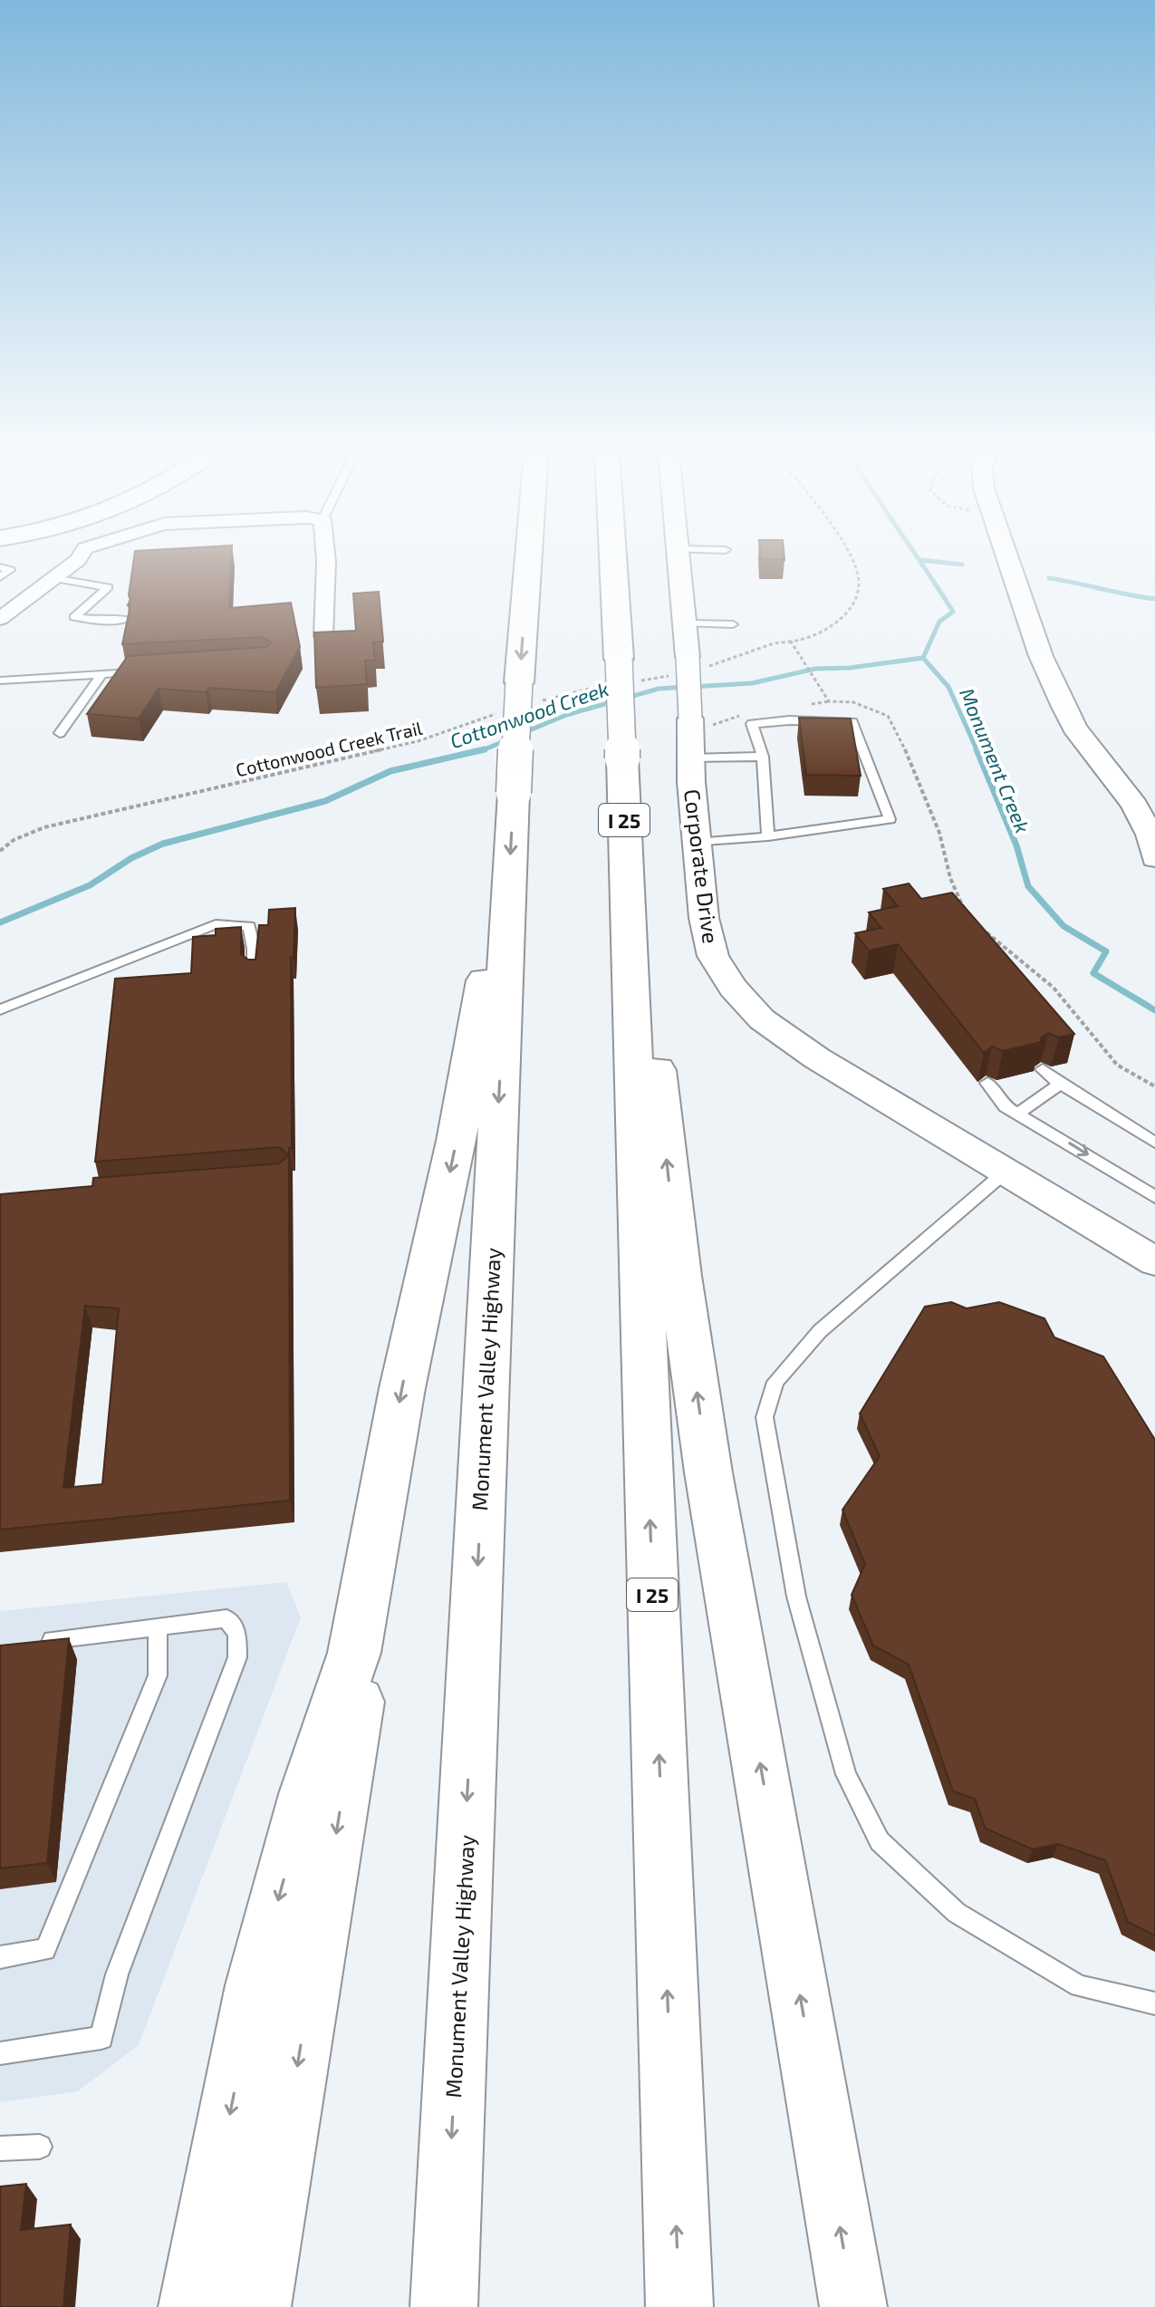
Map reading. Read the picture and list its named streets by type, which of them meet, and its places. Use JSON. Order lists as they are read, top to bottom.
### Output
{
  "streets": {
    "highway": ["I 25", "Monument Valley Highway"],
    "street": ["Corporate Drive"],
    "path": ["Cottonwood Creek Trail"]
  },
  "water": ["Cottonwood Creek", "Monument Creek"]
}
